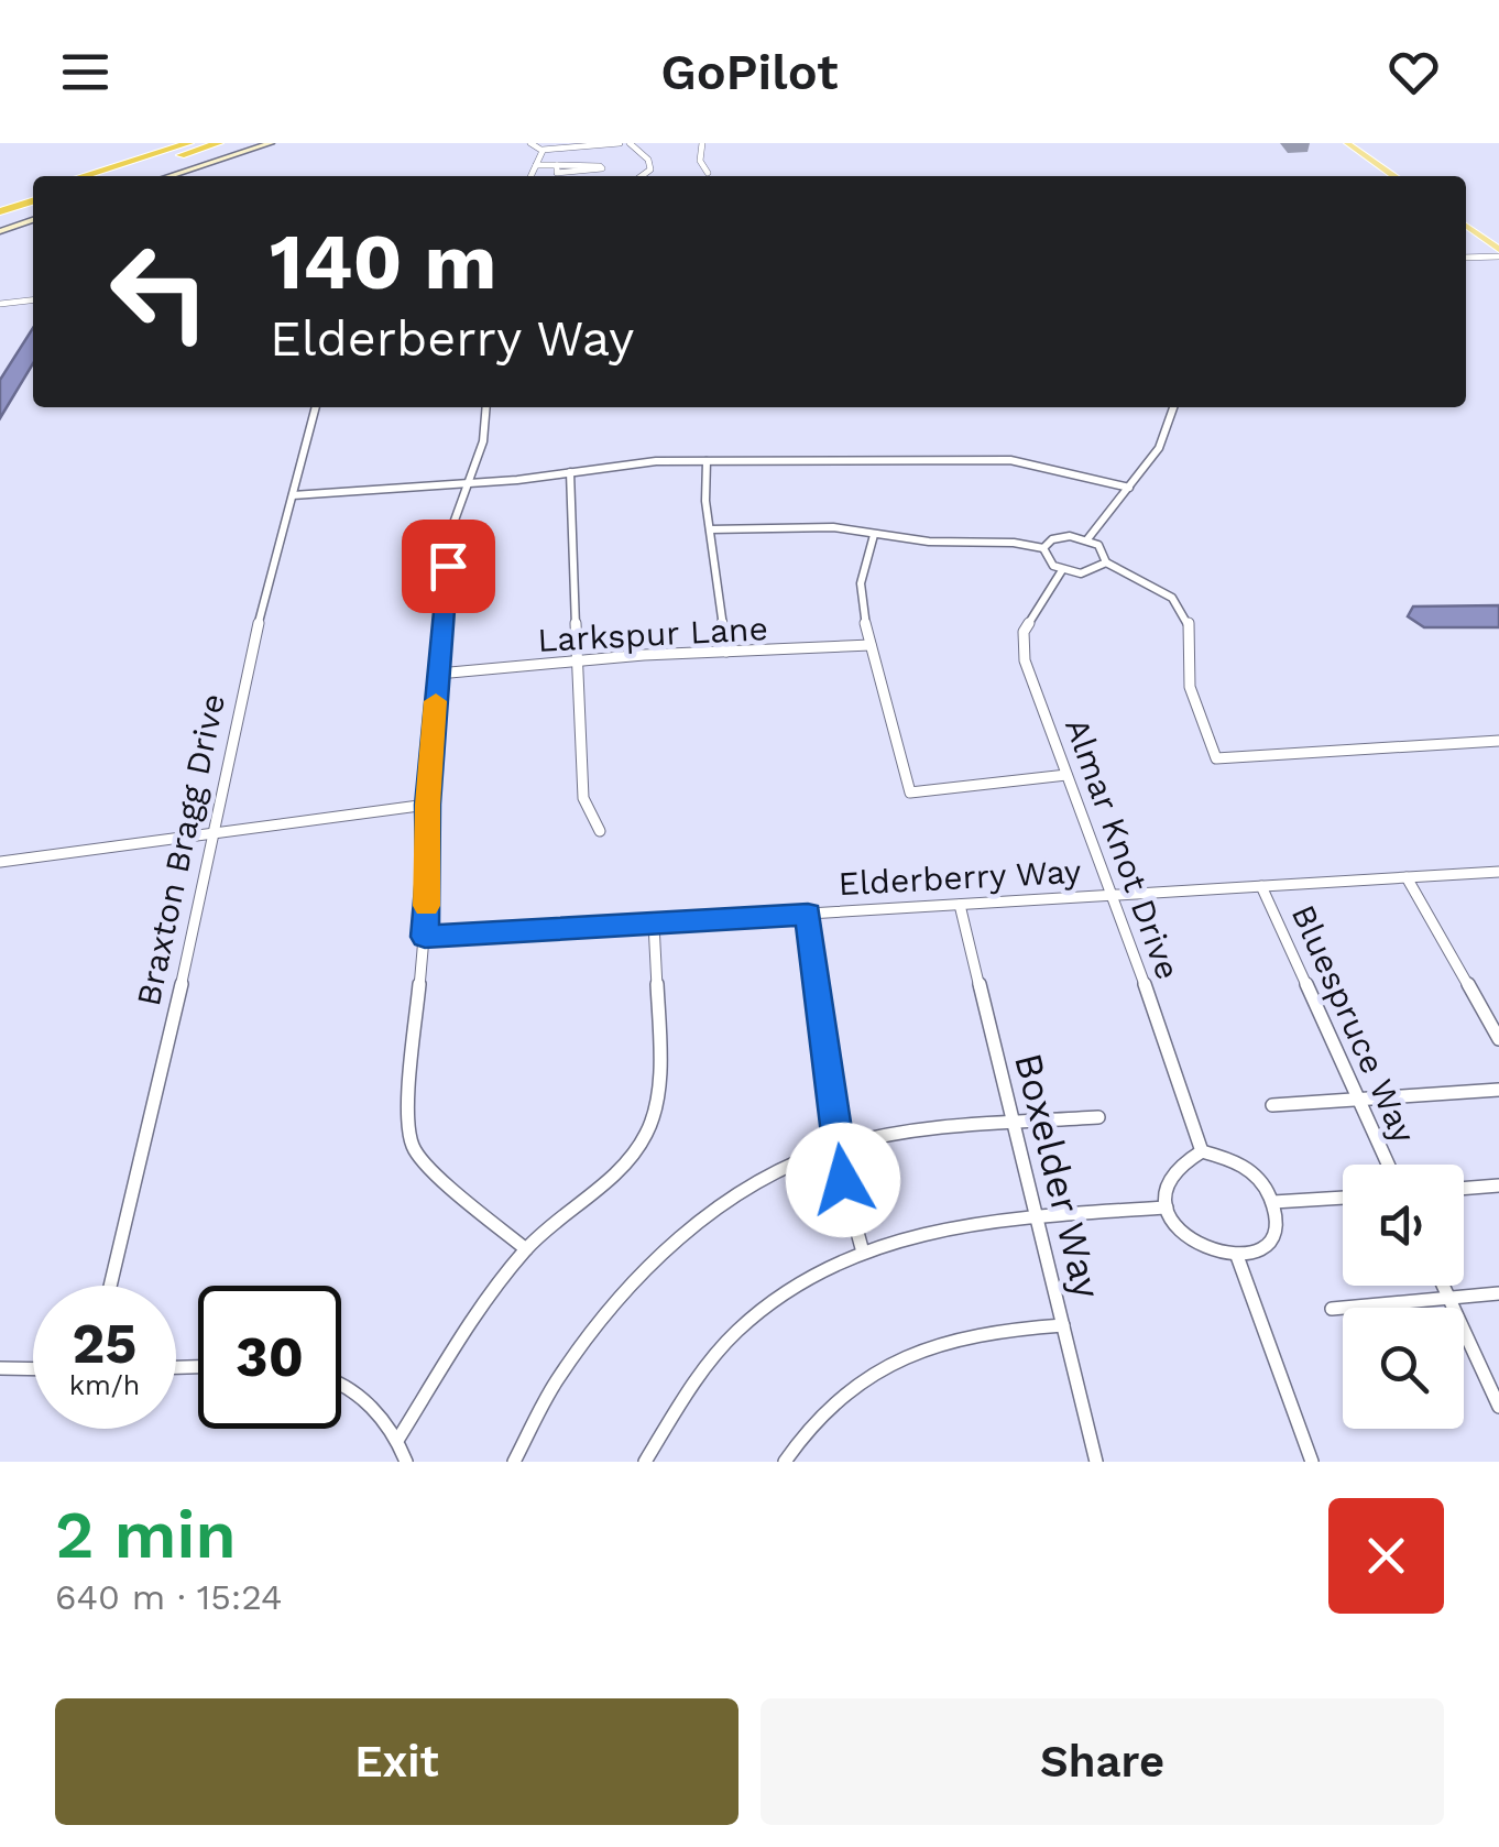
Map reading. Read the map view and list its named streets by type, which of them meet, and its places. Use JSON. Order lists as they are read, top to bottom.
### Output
{
  "streets": {
    "street": [
      "Larkspur Lane",
      "Almar Knot Drive",
      "Braxton Bragg Drive",
      "Elderberry Way",
      "Bluespruce Way",
      "Boxelder Way"
    ]
  },
  "crossings": [
    ["Almar Knot Drive", "Elderberry Way"],
    ["Elderberry Way", "Bluespruce Way"],
    ["Elderberry Way", "Boxelder Way"]
  ],
  "page": {
    "header": "GoPilot",
    "turn": ["140 m", "Elderberry Way"],
    "speed": "25 km/h",
    "limit": "30",
    "heading": ["2 min", "640 m · 15:24"],
    "buttons": ["Exit", "Share"]
  }
}
